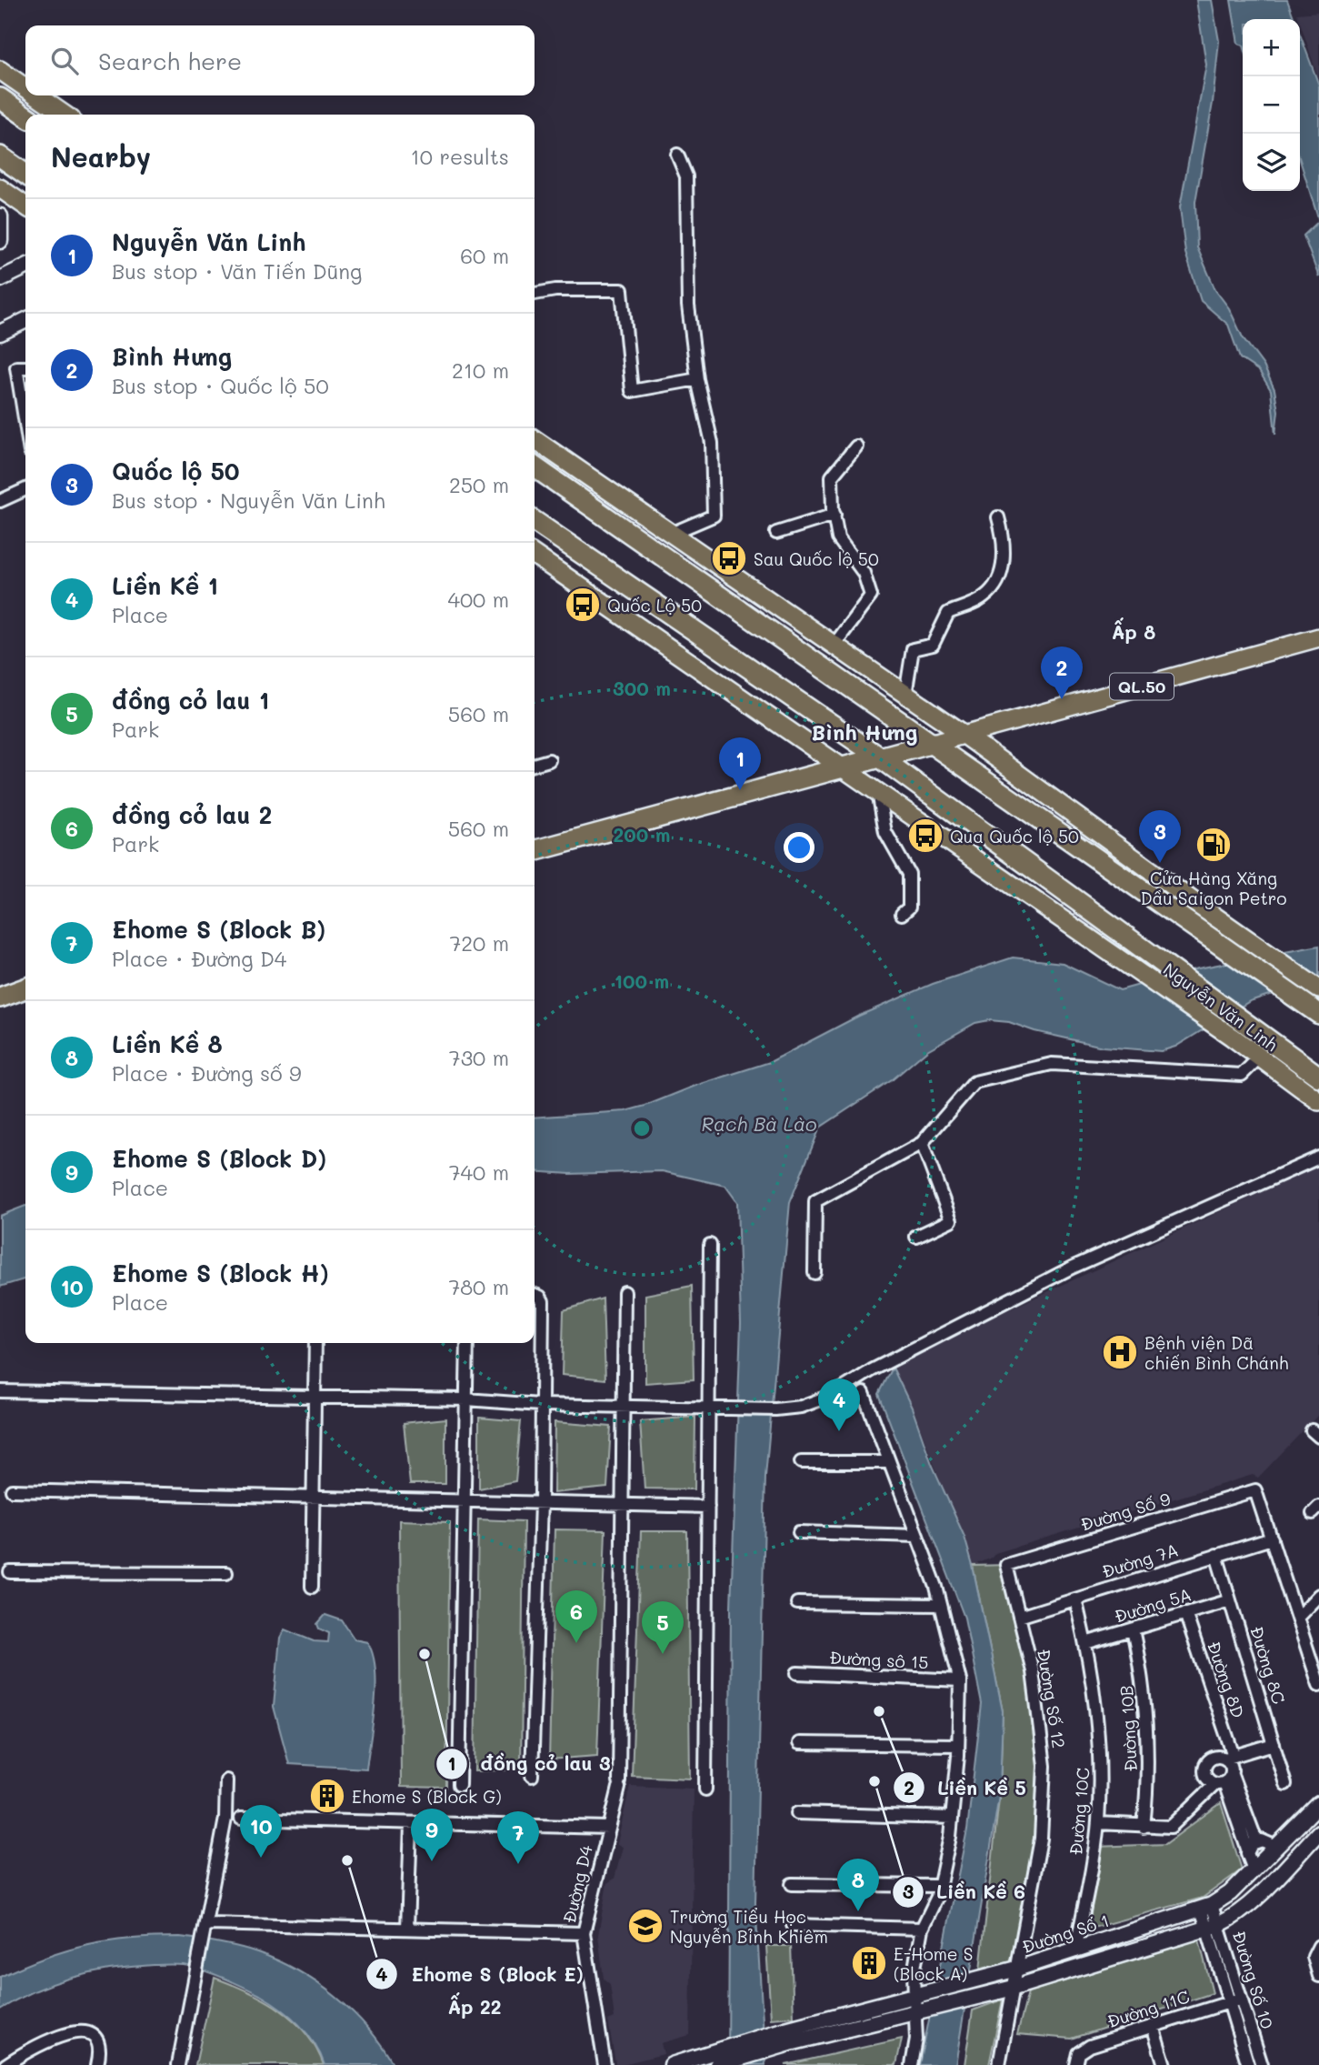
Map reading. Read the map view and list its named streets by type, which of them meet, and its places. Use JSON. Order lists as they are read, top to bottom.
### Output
{
  "streets": {
    "highway": ["QL.50", "Nguyễn Văn Linh"],
    "street": [
      "Đường Số 9",
      "Đường 7A",
      "Đường 5A",
      "Đường sô 15",
      "Đường 8C",
      "Đường 8D",
      "Đường Số 12",
      "Đường 10B",
      "Đường 10C",
      "Đường D4",
      "Đường Số 1",
      "Đường Số 10",
      "Đường 11C"
    ]
  },
  "crossings": [
    ["QL.50", "Nguyễn Văn Linh"],
    ["Đường Số 9", "Đường 7A"],
    ["Đường Số 9", "Đường Số 12"],
    ["Đường 7A", "Đường 8C"],
    ["Đường 7A", "Đường Số 12"],
    ["Đường 7A", "Đường 10C"],
    ["Đường 5A", "Đường 8C"],
    ["Đường 5A", "Đường 8D"],
    ["Đường 5A", "Đường 10B"],
    ["Đường 5A", "Đường 10C"],
    ["Đường Số 12", "Đường Số 1"],
    ["Đường 10C", "Đường Số 1"],
    ["Đường Số 1", "Đường Số 10"],
    ["Đường Số 10", "Đường 11C"]
  ],
  "districts": ["Ấp 8", "Bình Hưng", "Ấp 22"],
  "water": ["Rạch Bà Lào"],
  "places": {
    "bus stop": ["Sau Quốc lộ 50", "Quốc Lộ 50", "Qua Quốc lộ 50"],
    "fuel station": ["Cửa Hàng Xăng Dầu Saigon Petro"],
    "hospital": ["Bệnh viện Dã chiến Bình Chánh"],
    "other": [
      "đồng cỏ lau 3",
      "Liền Kề 5",
      "Liền Kề 6",
      "Ehome S (Block E)"
    ],
    "building": ["Ehome S (Block G)", "E-Home S (Block A)"],
    "school or university": ["Trường Tiểu Học Nguyễn Bỉnh Khiêm"]
  },
  "page": {
    "map_buttons": ["+", "−"],
    "search": "Search here",
    "heading": ["Nearby", "10 results"],
    "list": [
      {
        "mark": "1",
        "name": "Nguyễn Văn Linh",
        "note": "Bus stop · Văn Tiến Dũng",
        "value": "60 m"
      },
      {
        "mark": "2",
        "name": "Bình Hưng",
        "note": "Bus stop · Quốc lộ 50",
        "value": "210 m"
      },
      {
        "mark": "3",
        "name": "Quốc lộ 50",
        "note": "Bus stop · Nguyễn Văn Linh",
        "value": "250 m"
      },
      {
        "mark": "4",
        "name": "Liền Kề 1",
        "note": "Place",
        "value": "400 m"
      },
      {
        "mark": "5",
        "name": "đồng cỏ lau 1",
        "note": "Park",
        "value": "560 m"
      },
      {
        "mark": "6",
        "name": "đồng cỏ lau 2",
        "note": "Park",
        "value": "560 m"
      },
      {
        "mark": "7",
        "name": "Ehome S (Block B)",
        "note": "Place · Đường D4",
        "value": "720 m"
      },
      {
        "mark": "8",
        "name": "Liền Kề 8",
        "note": "Place · Đường số 9",
        "value": "730 m"
      },
      {
        "mark": "9",
        "name": "Ehome S (Block D)",
        "note": "Place",
        "value": "740 m"
      },
      {
        "mark": "10",
        "name": "Ehome S (Block H)",
        "note": "Place",
        "value": "780 m"
      }
    ],
    "pins": [
      "2",
      "1",
      "3",
      "4",
      "6",
      "5",
      "10",
      "9",
      "7",
      "8"
    ]
  },
  "rings": ["300 m", "200 m", "100 m"]
}
